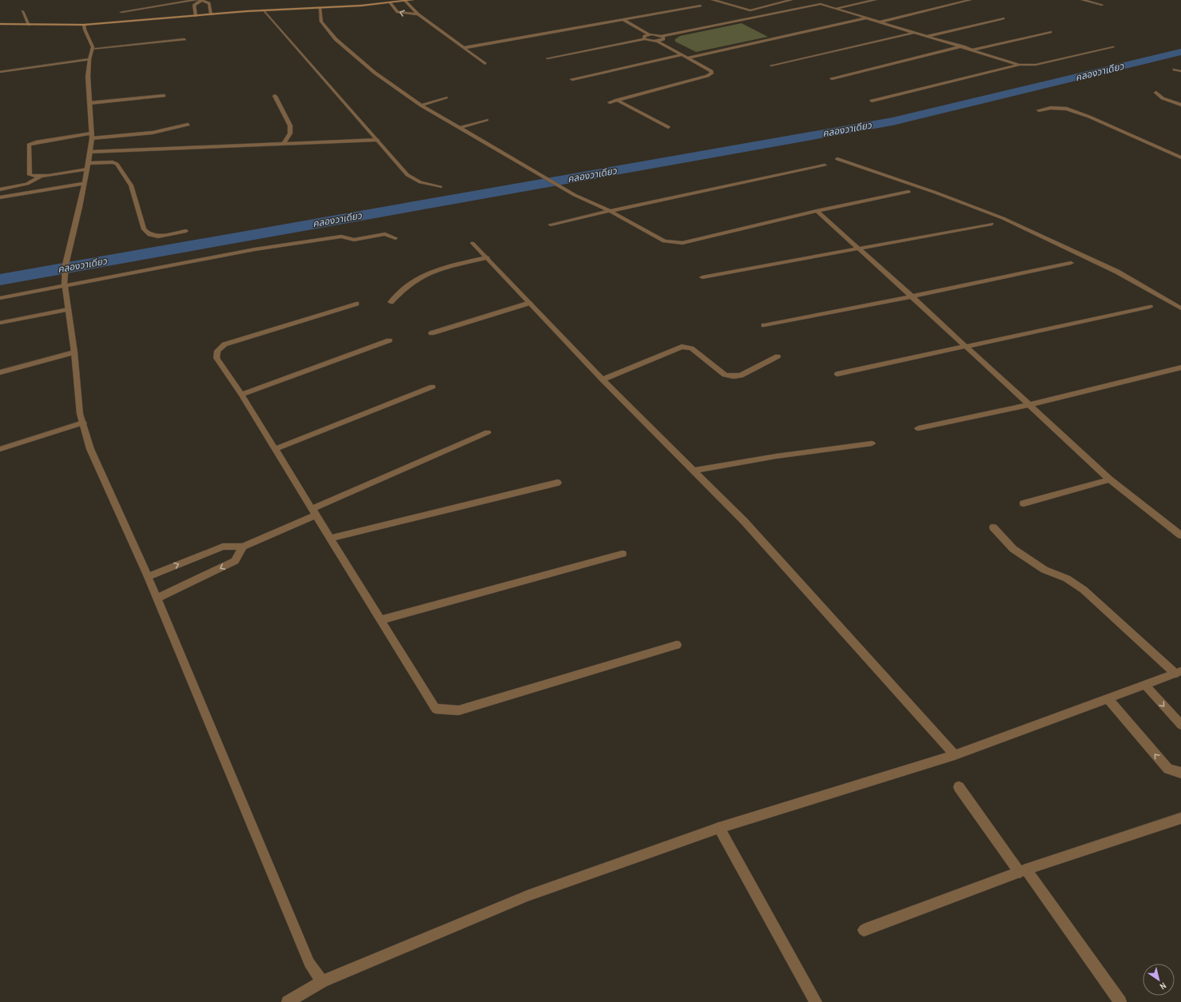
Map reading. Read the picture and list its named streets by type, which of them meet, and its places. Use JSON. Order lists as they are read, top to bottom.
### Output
{
  "water": ["คลองวาเดียว"],
  "north": "bottom right"
}
